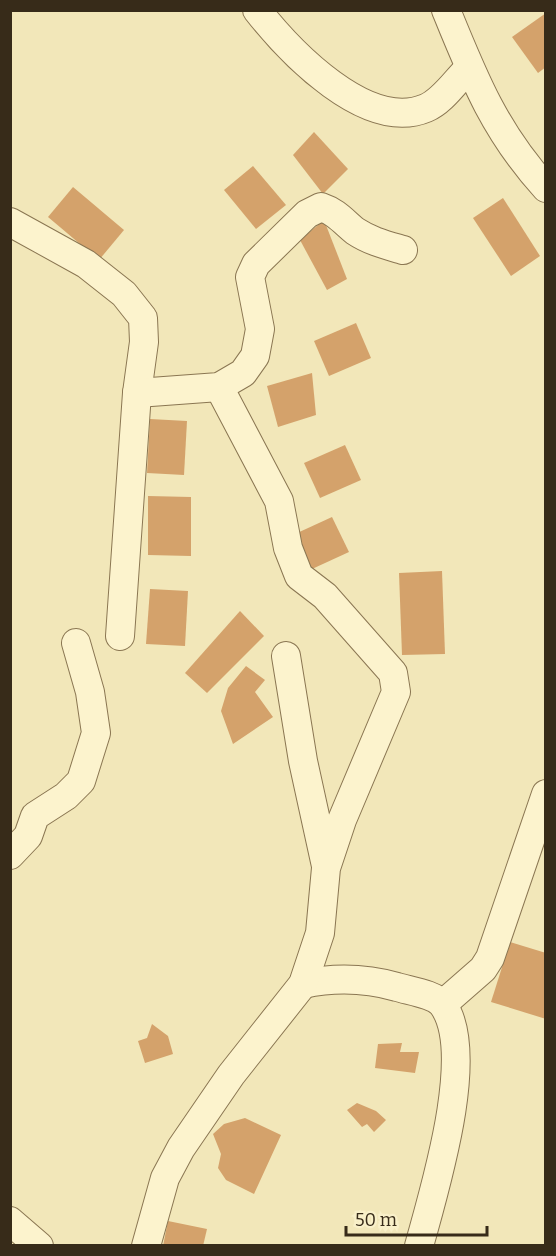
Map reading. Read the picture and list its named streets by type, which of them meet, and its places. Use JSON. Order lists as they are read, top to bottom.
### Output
{
  "scale_bar": "50 m"
}
